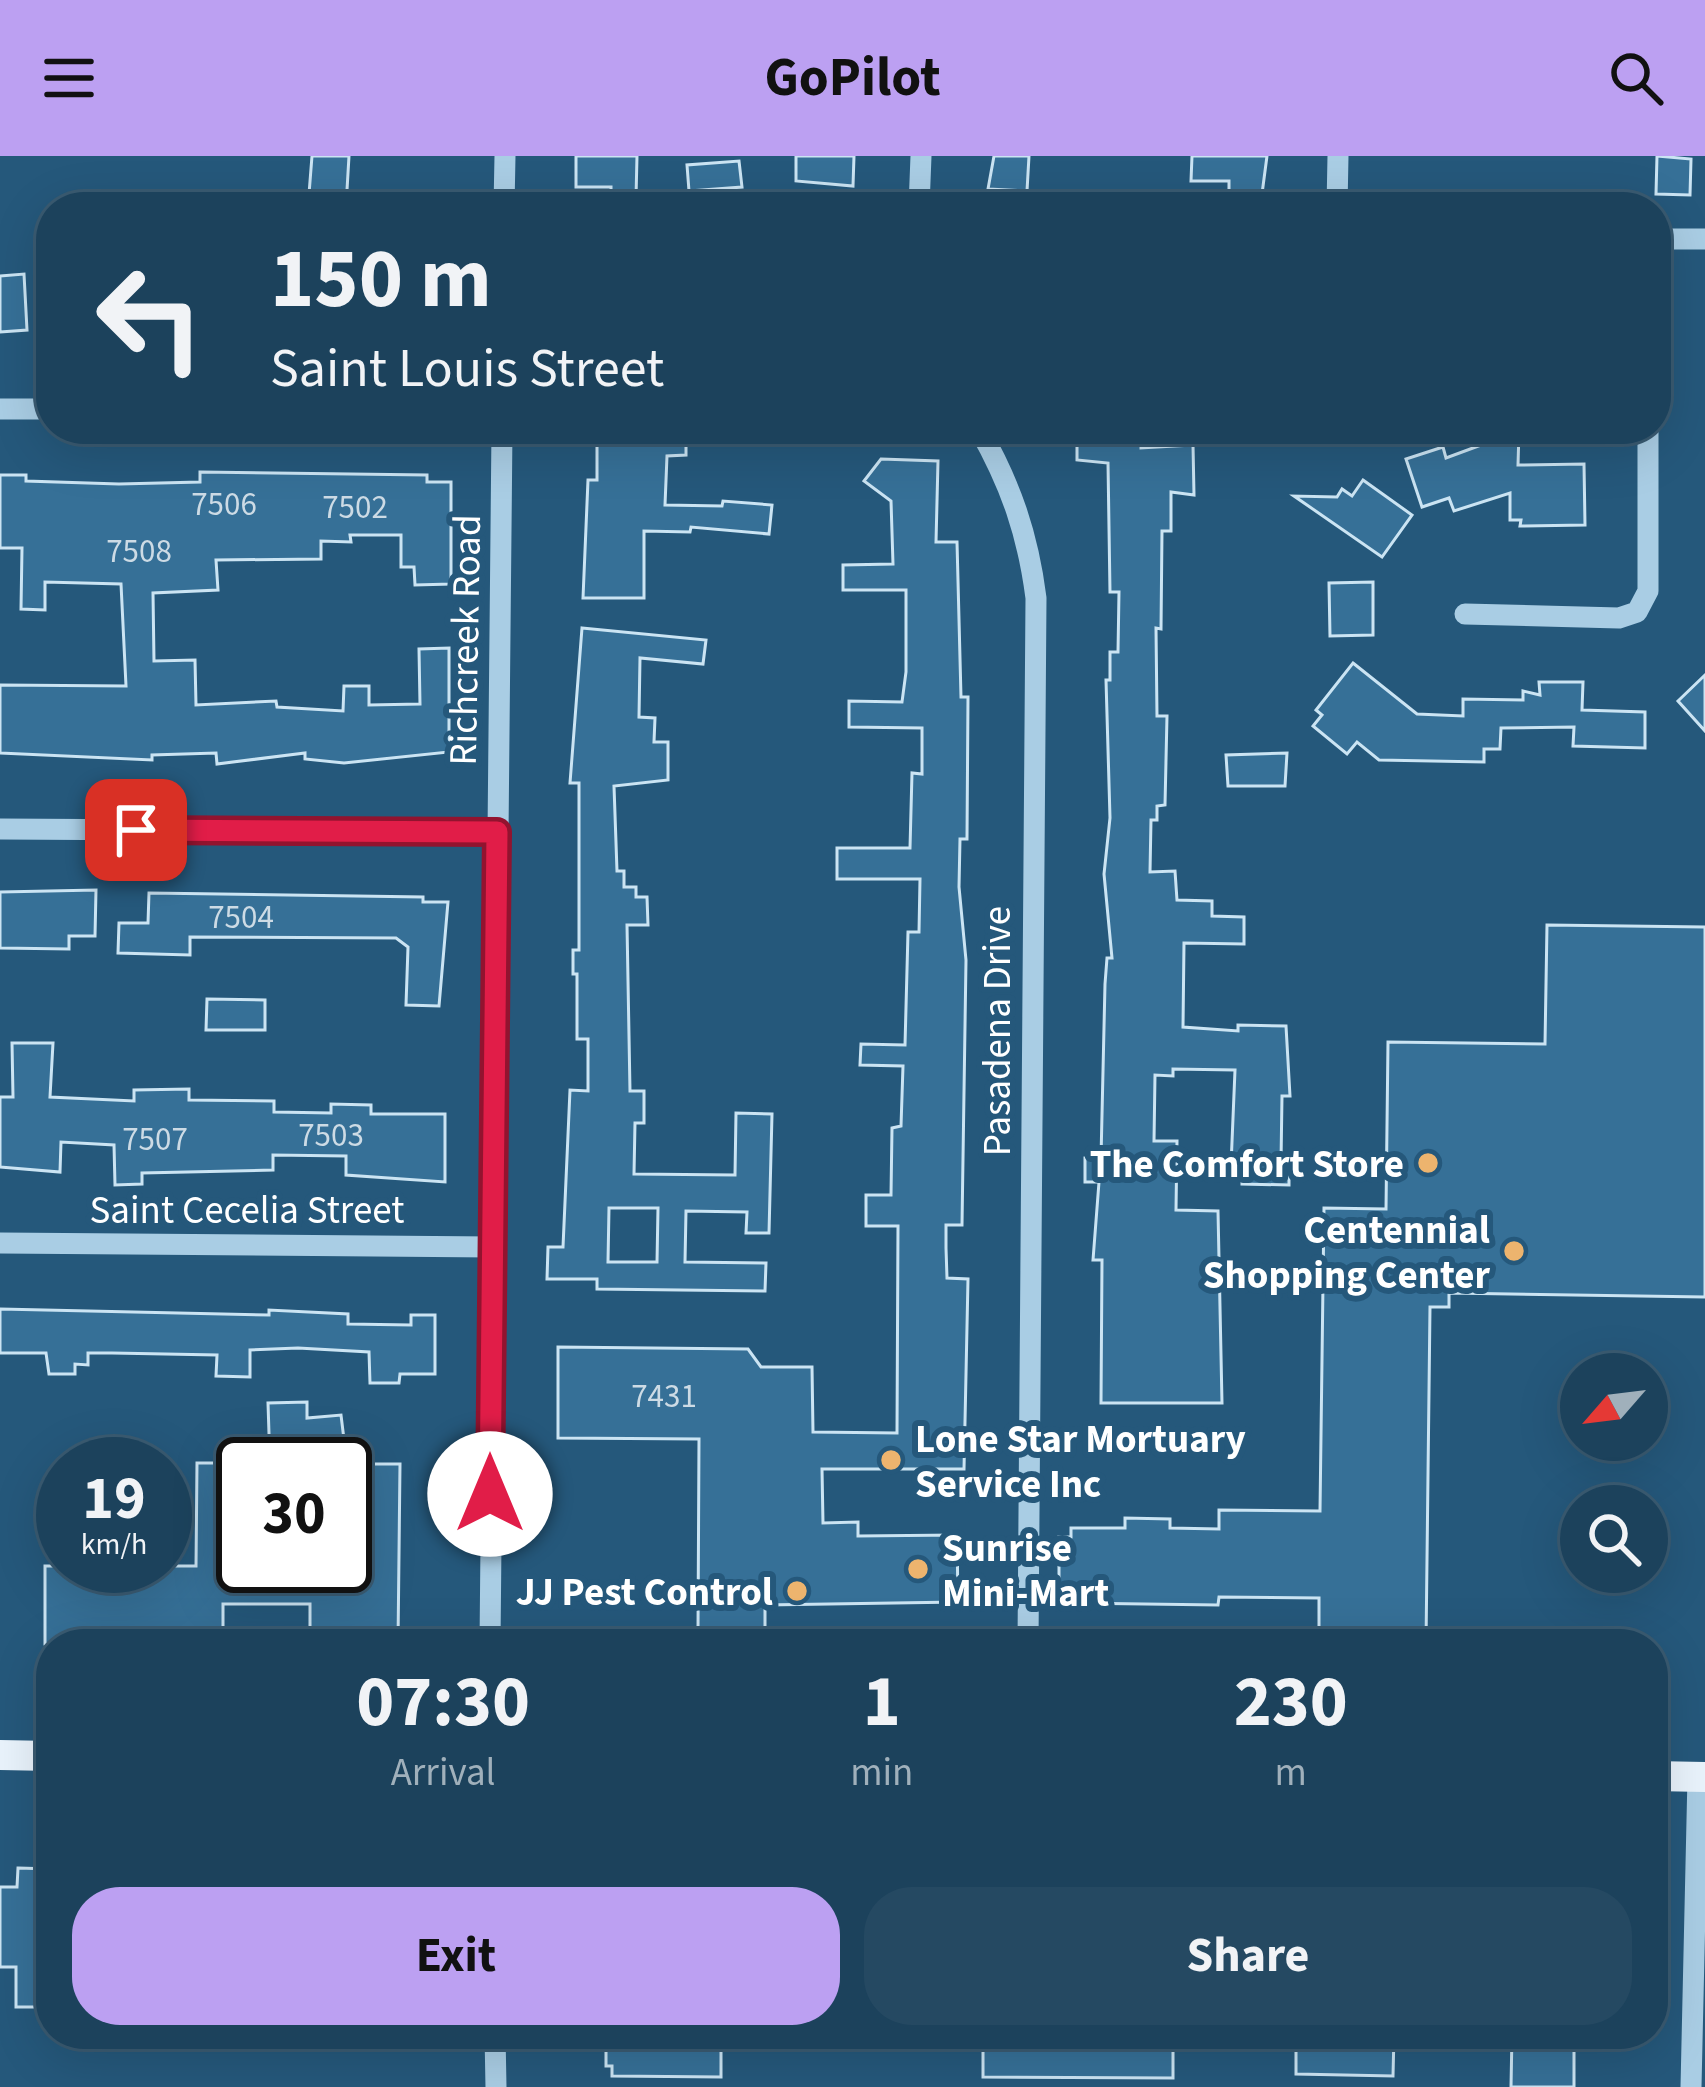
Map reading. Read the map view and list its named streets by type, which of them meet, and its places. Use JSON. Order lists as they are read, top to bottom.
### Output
{
  "streets": {
    "street": ["Richcreek Road", "Pasadena Drive", "Saint Cecelia Street"]
  },
  "crossings": [
    ["Richcreek Road", "Saint Cecelia Street"]
  ],
  "places": [
    "The Comfort Store",
    "Centennial Shopping Center",
    "Lone Star Mortuary Service Inc",
    "Sunrise Mini-Mart",
    "JJ Pest Control"
  ],
  "house_numbers": [
    "7506",
    "7502",
    "7508",
    "7504",
    "7503",
    "7507",
    "7431"
  ],
  "north": "bottom left",
  "page": {
    "header": "GoPilot",
    "turn": ["150 m", "Saint Louis Street"],
    "speed": "19 km/h",
    "limit": "30",
    "eta": [
      "07:30",
      "Arrival",
      "1",
      "min",
      "230",
      "m"
    ],
    "buttons": ["Exit", "Share"]
  }
}
